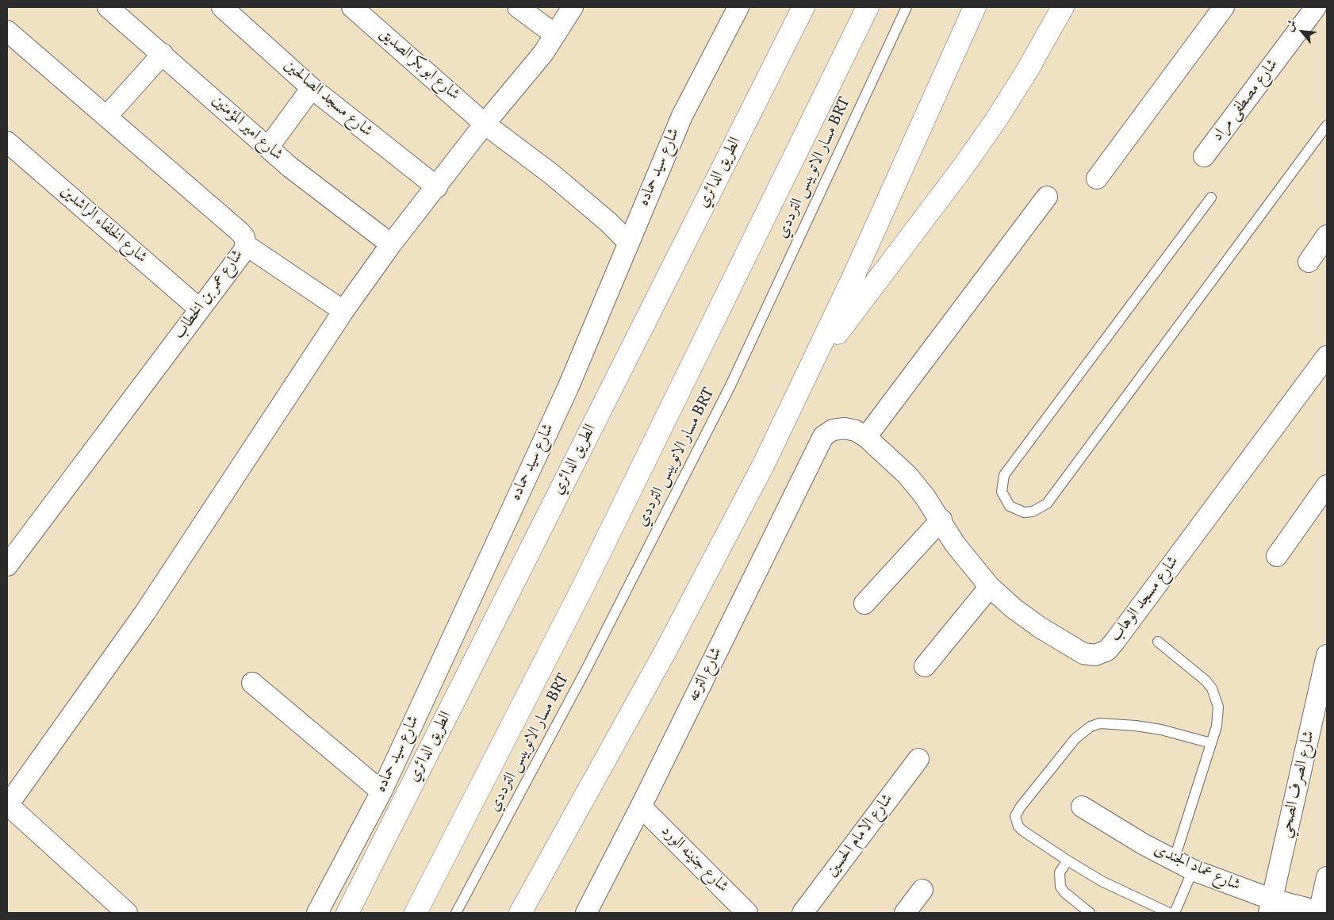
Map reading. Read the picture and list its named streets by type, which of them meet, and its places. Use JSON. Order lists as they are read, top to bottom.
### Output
{
  "streets": {
    "highway": ["الطريق الدائري"],
    "street": [
      "شارع ابو بكر الصديق",
      "شارع مسجد الصالحين",
      "شارع مصطفى مراد",
      "شارع امير المؤمنين",
      "شارع سيد حماده",
      "شارع الخلفاء الراشدين",
      "شارع عمر بن الخطاب",
      "شارع مسجد الوهاب",
      "شارع الترعه",
      "شارع الصرف الصحي",
      "شارع الامام الحسين",
      "شارع جنينه الورد",
      "شارع عماد الجندى"
    ],
    "lane": ["مسار الاتوبيس الترددي BRT"]
  },
  "crossings": [
    ["شارع ابو بكر الصديق", "شارع سيد حماده"],
    ["شارع الخلفاء الراشدين", "شارع عمر بن الخطاب"],
    ["شارع مسجد الوهاب", "شارع الترعه"],
    ["شارع الترعه", "شارع جنينه الورد"],
    ["شارع الصرف الصحي", "شارع عماد الجندى"]
  ],
  "north": "top left"
}
